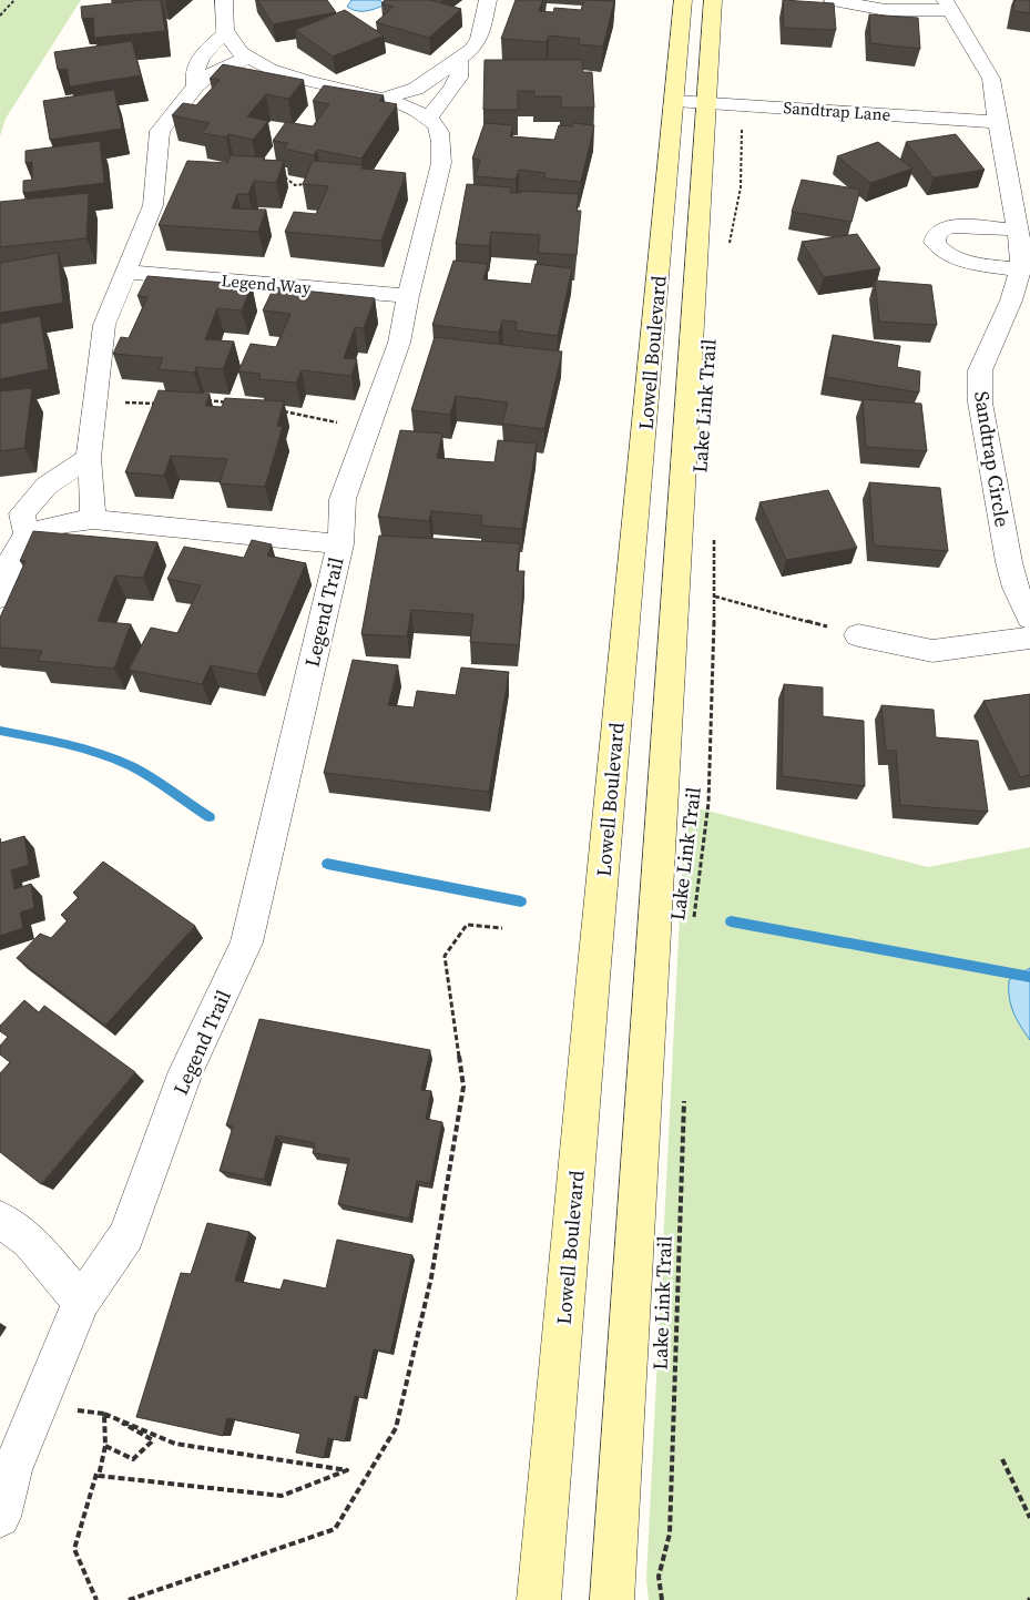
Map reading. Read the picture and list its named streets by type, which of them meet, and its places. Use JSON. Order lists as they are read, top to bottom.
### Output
{
  "streets": {
    "main road": ["Lowell Boulevard"],
    "street": [
      "Sandtrap Lane",
      "Legend Way",
      "Sandtrap Circle",
      "Legend Trail"
    ],
    "path": ["Lake Link Trail"]
  },
  "crossings": [
    ["Sandtrap Lane", "Lowell Boulevard"],
    ["Sandtrap Lane", "Sandtrap Circle"],
    ["Legend Way", "Legend Trail"]
  ]
}
